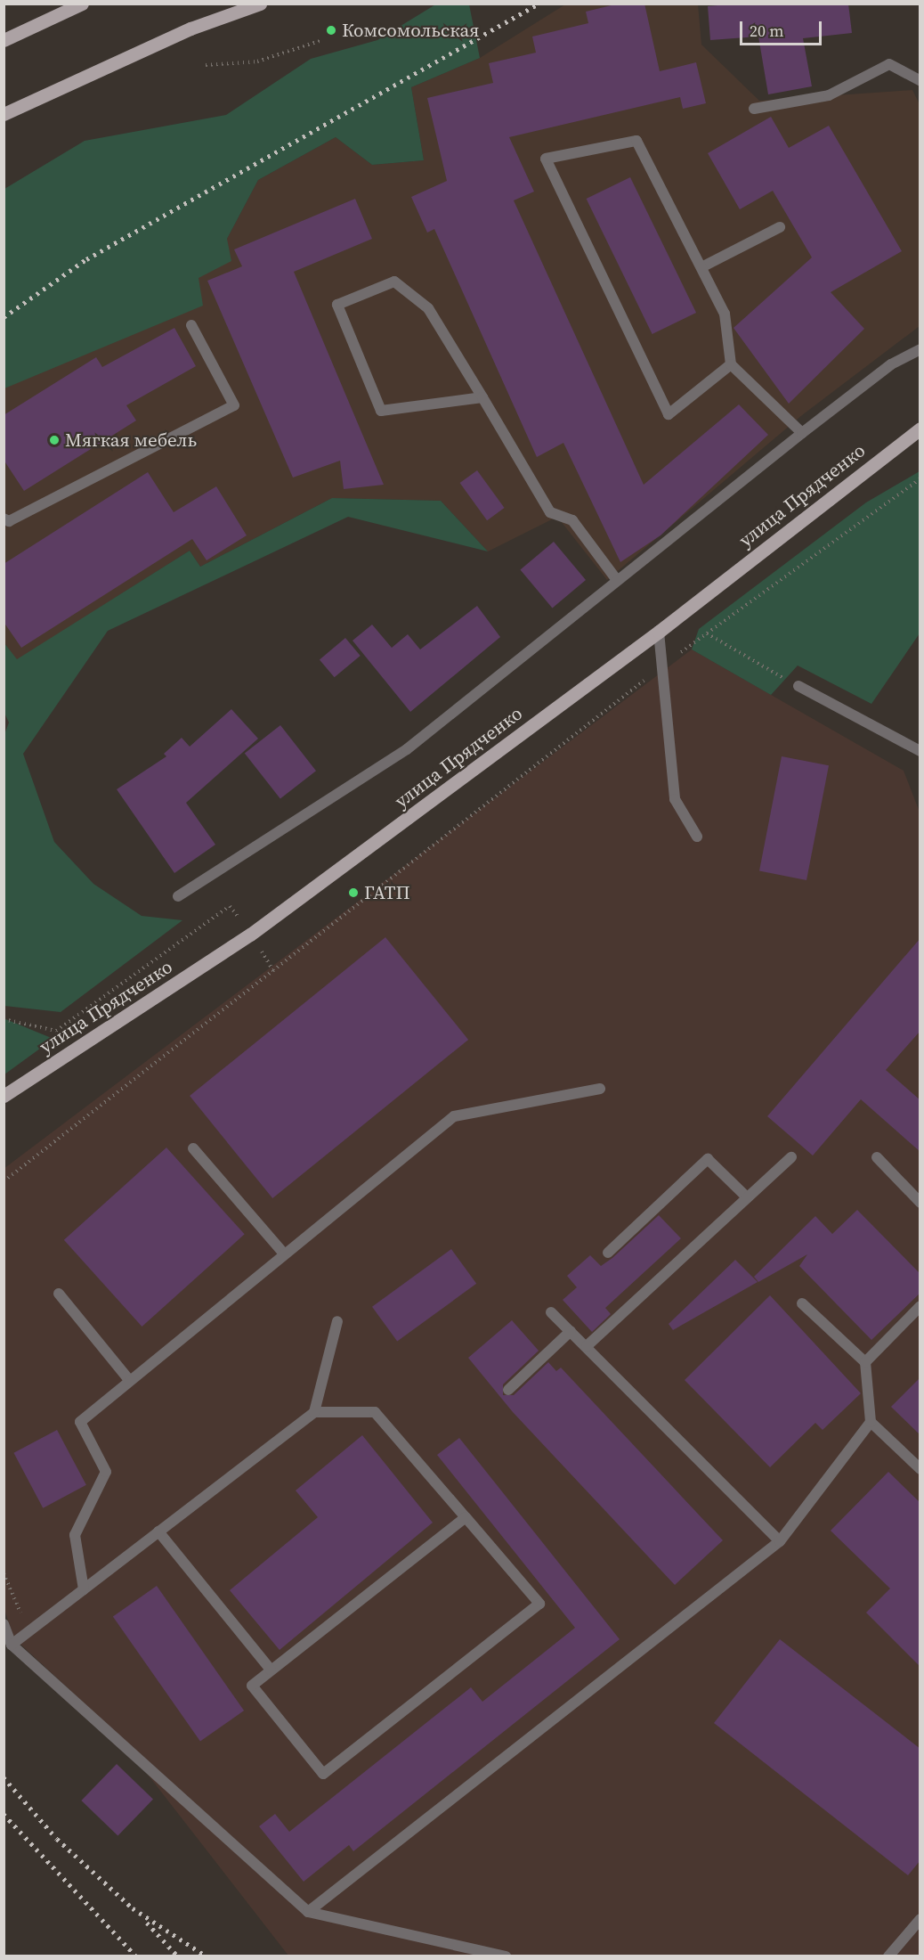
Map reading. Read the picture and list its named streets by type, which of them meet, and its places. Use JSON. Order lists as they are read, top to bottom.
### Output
{
  "streets": {
    "main road": ["улица Прядченко"]
  },
  "places": ["Комсомольская", "Мягкая мебель", "ГАТП"],
  "scale_bar": "20 m"
}
